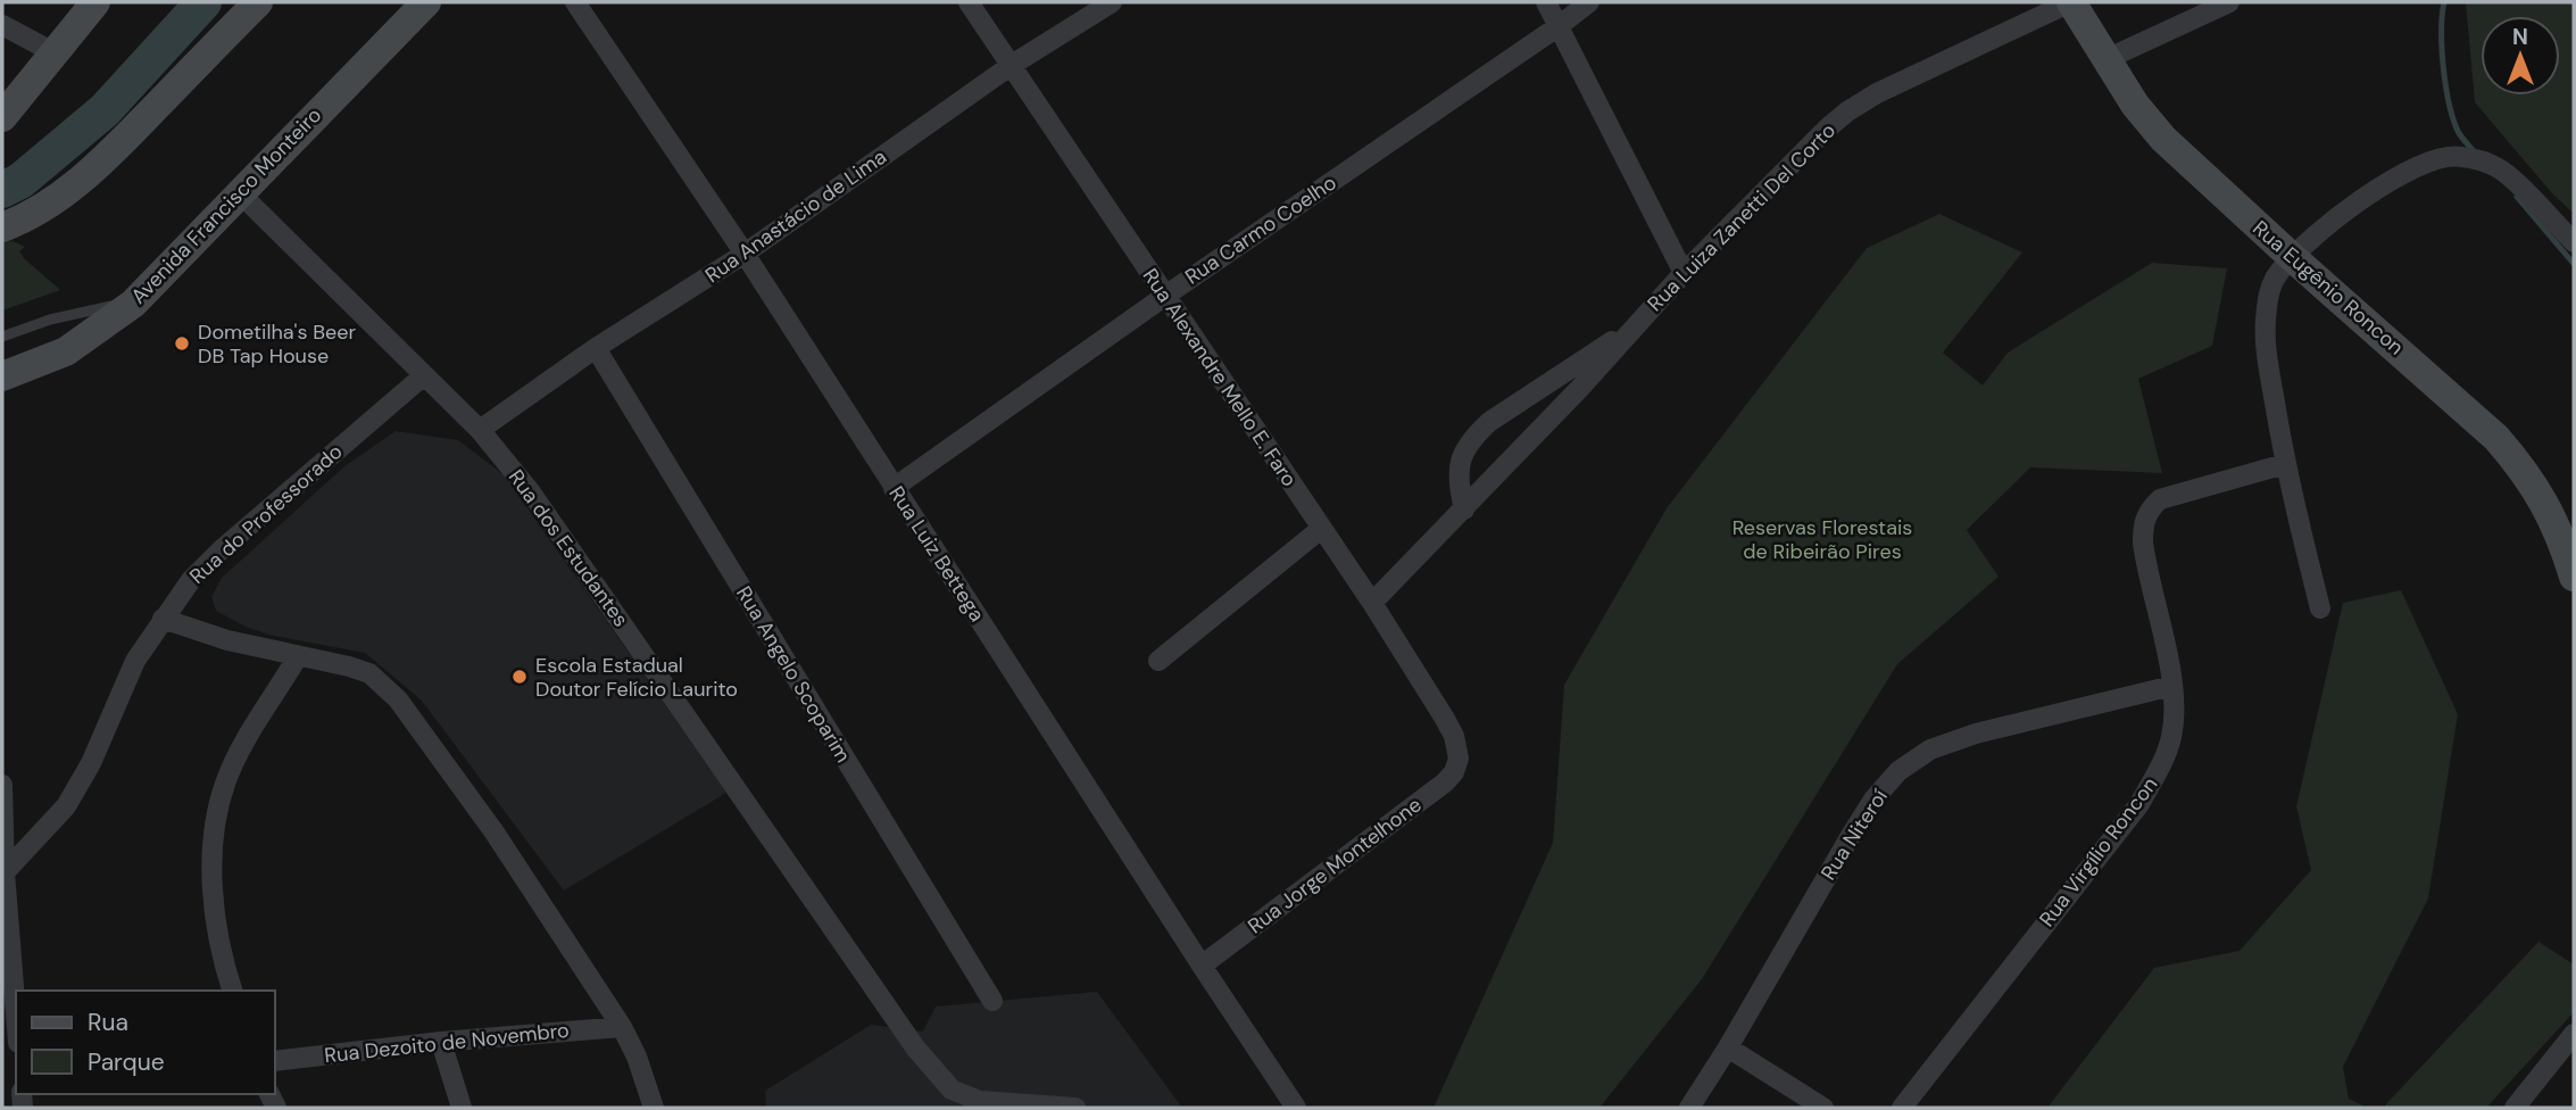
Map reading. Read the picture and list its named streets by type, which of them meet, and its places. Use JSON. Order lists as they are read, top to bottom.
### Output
{
  "streets": {
    "main road": ["Avenida Francisco Monteiro", "Rua Eugênio Roncon"],
    "street": [
      "Rua Anastácio de Lima",
      "Rua Luiza Zanetti Del Corto",
      "Rua Carmo Coelho",
      "Rua Alexandre Mello E. Faro",
      "Rua do Professorado",
      "Rua dos Estudantes",
      "Rua Luiz Bettega",
      "Rua Angelo Scoparim",
      "Rua Niteroí",
      "Rua Virgílio Roncon",
      "Rua Jorge Montelhone",
      "Rua Dezoito de Novembro"
    ]
  },
  "crossings": [
    ["Avenida Francisco Monteiro", "Rua dos Estudantes"],
    ["Rua Anastácio de Lima", "Rua Alexandre Mello E. Faro"],
    ["Rua Anastácio de Lima", "Rua dos Estudantes"],
    ["Rua Anastácio de Lima", "Rua Luiz Bettega"],
    ["Rua Anastácio de Lima", "Rua Angelo Scoparim"],
    ["Rua Luiza Zanetti Del Corto", "Rua Eugênio Roncon"],
    ["Rua Luiza Zanetti Del Corto", "Rua Alexandre Mello E. Faro"],
    ["Rua Carmo Coelho", "Rua Alexandre Mello E. Faro"],
    ["Rua Carmo Coelho", "Rua Luiz Bettega"],
    ["Rua Alexandre Mello E. Faro", "Rua Jorge Montelhone"],
    ["Rua do Professorado", "Rua dos Estudantes"],
    ["Rua Luiz Bettega", "Rua Jorge Montelhone"],
    ["Rua Niteroí", "Rua Virgílio Roncon"]
  ],
  "parks": ["Reservas Florestais de Ribeirão Pires"],
  "places": ["Dometilha's Beer DB Tap House", "Escola Estadual Doutor Felício Laurito"],
  "legend": ["Rua", "Parque"],
  "north": "top"
}
